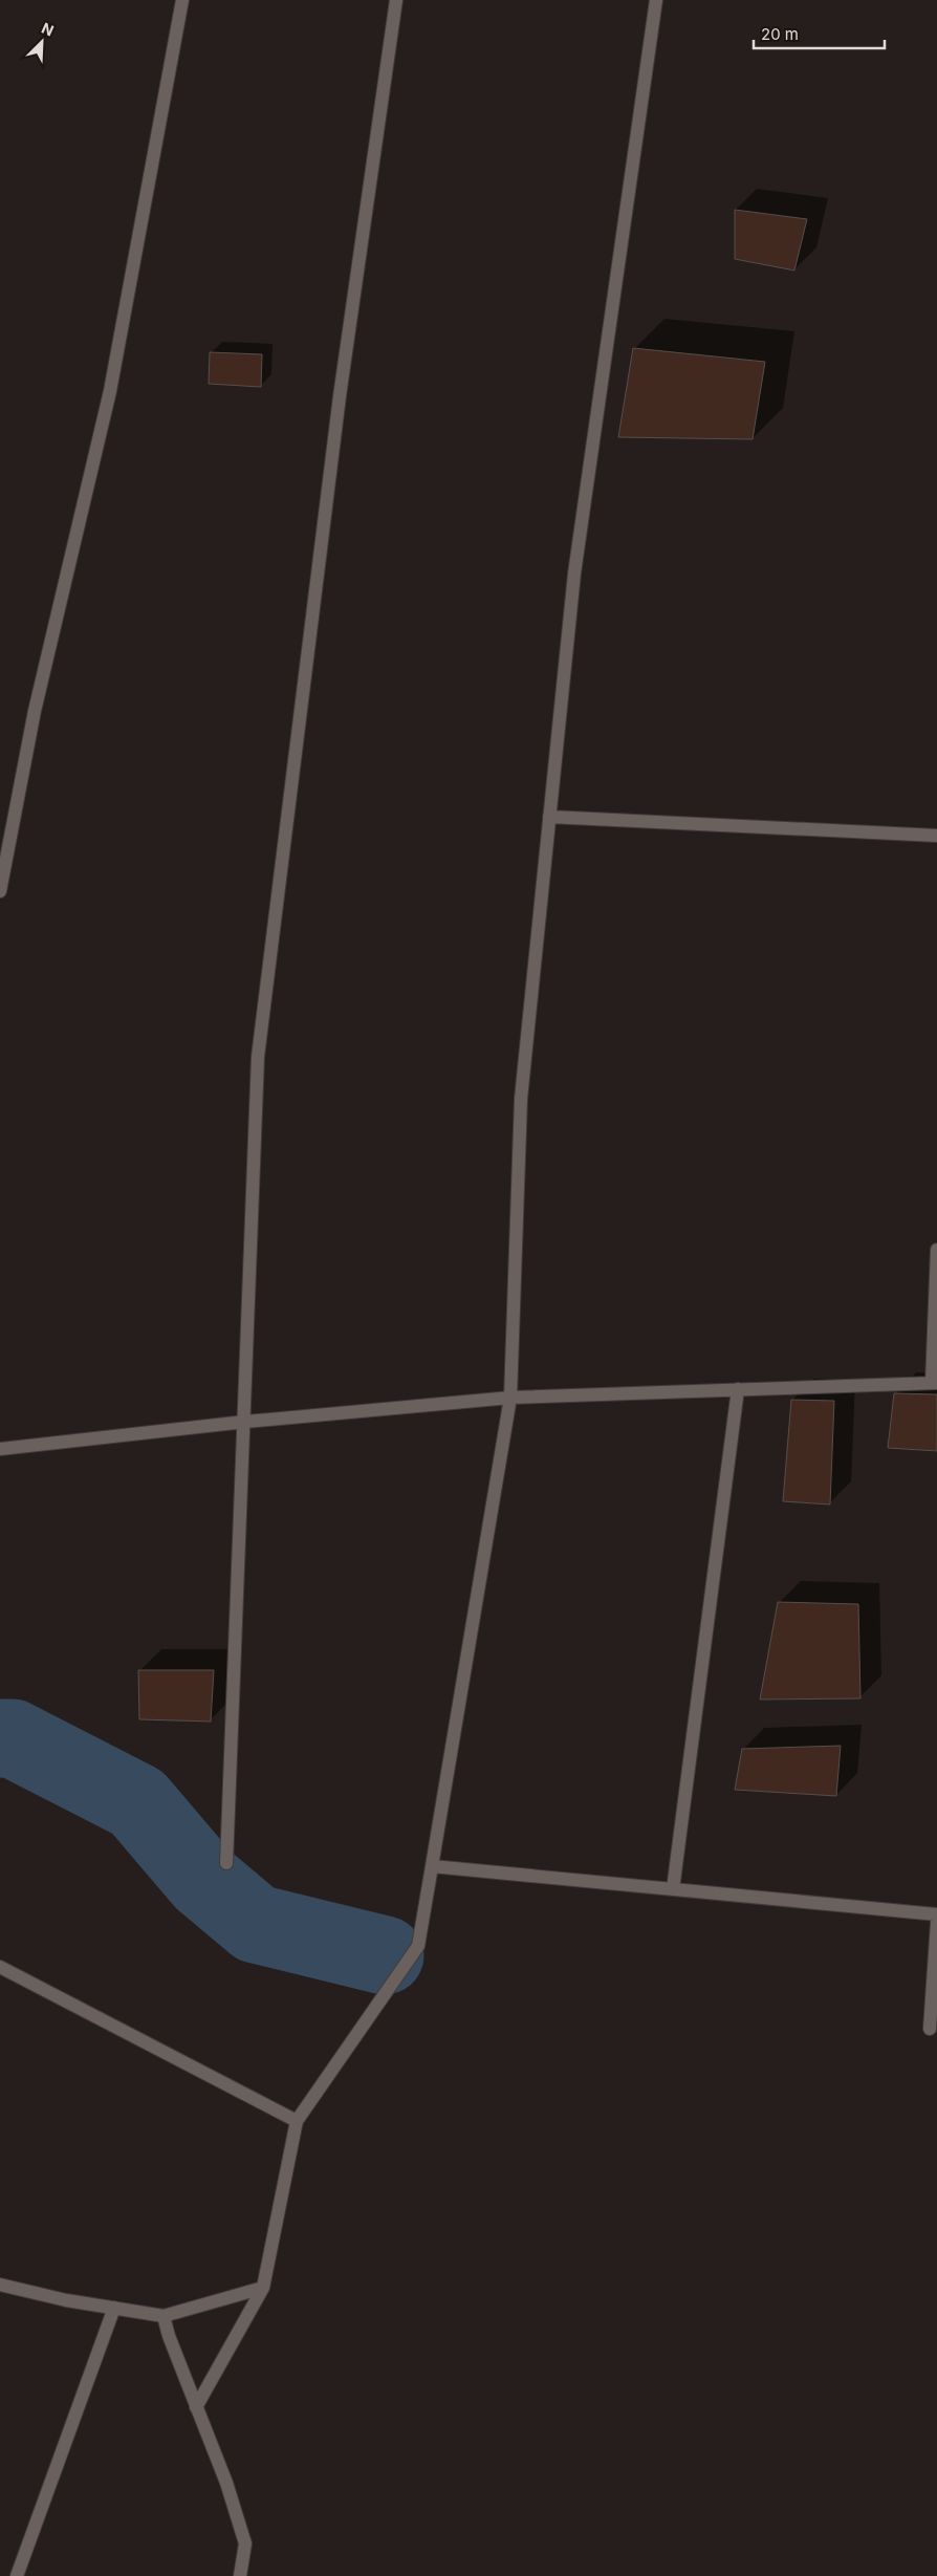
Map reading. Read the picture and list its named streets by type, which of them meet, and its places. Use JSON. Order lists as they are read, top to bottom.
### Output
{
  "scale_bar": "20 m",
  "north": "top right"
}
